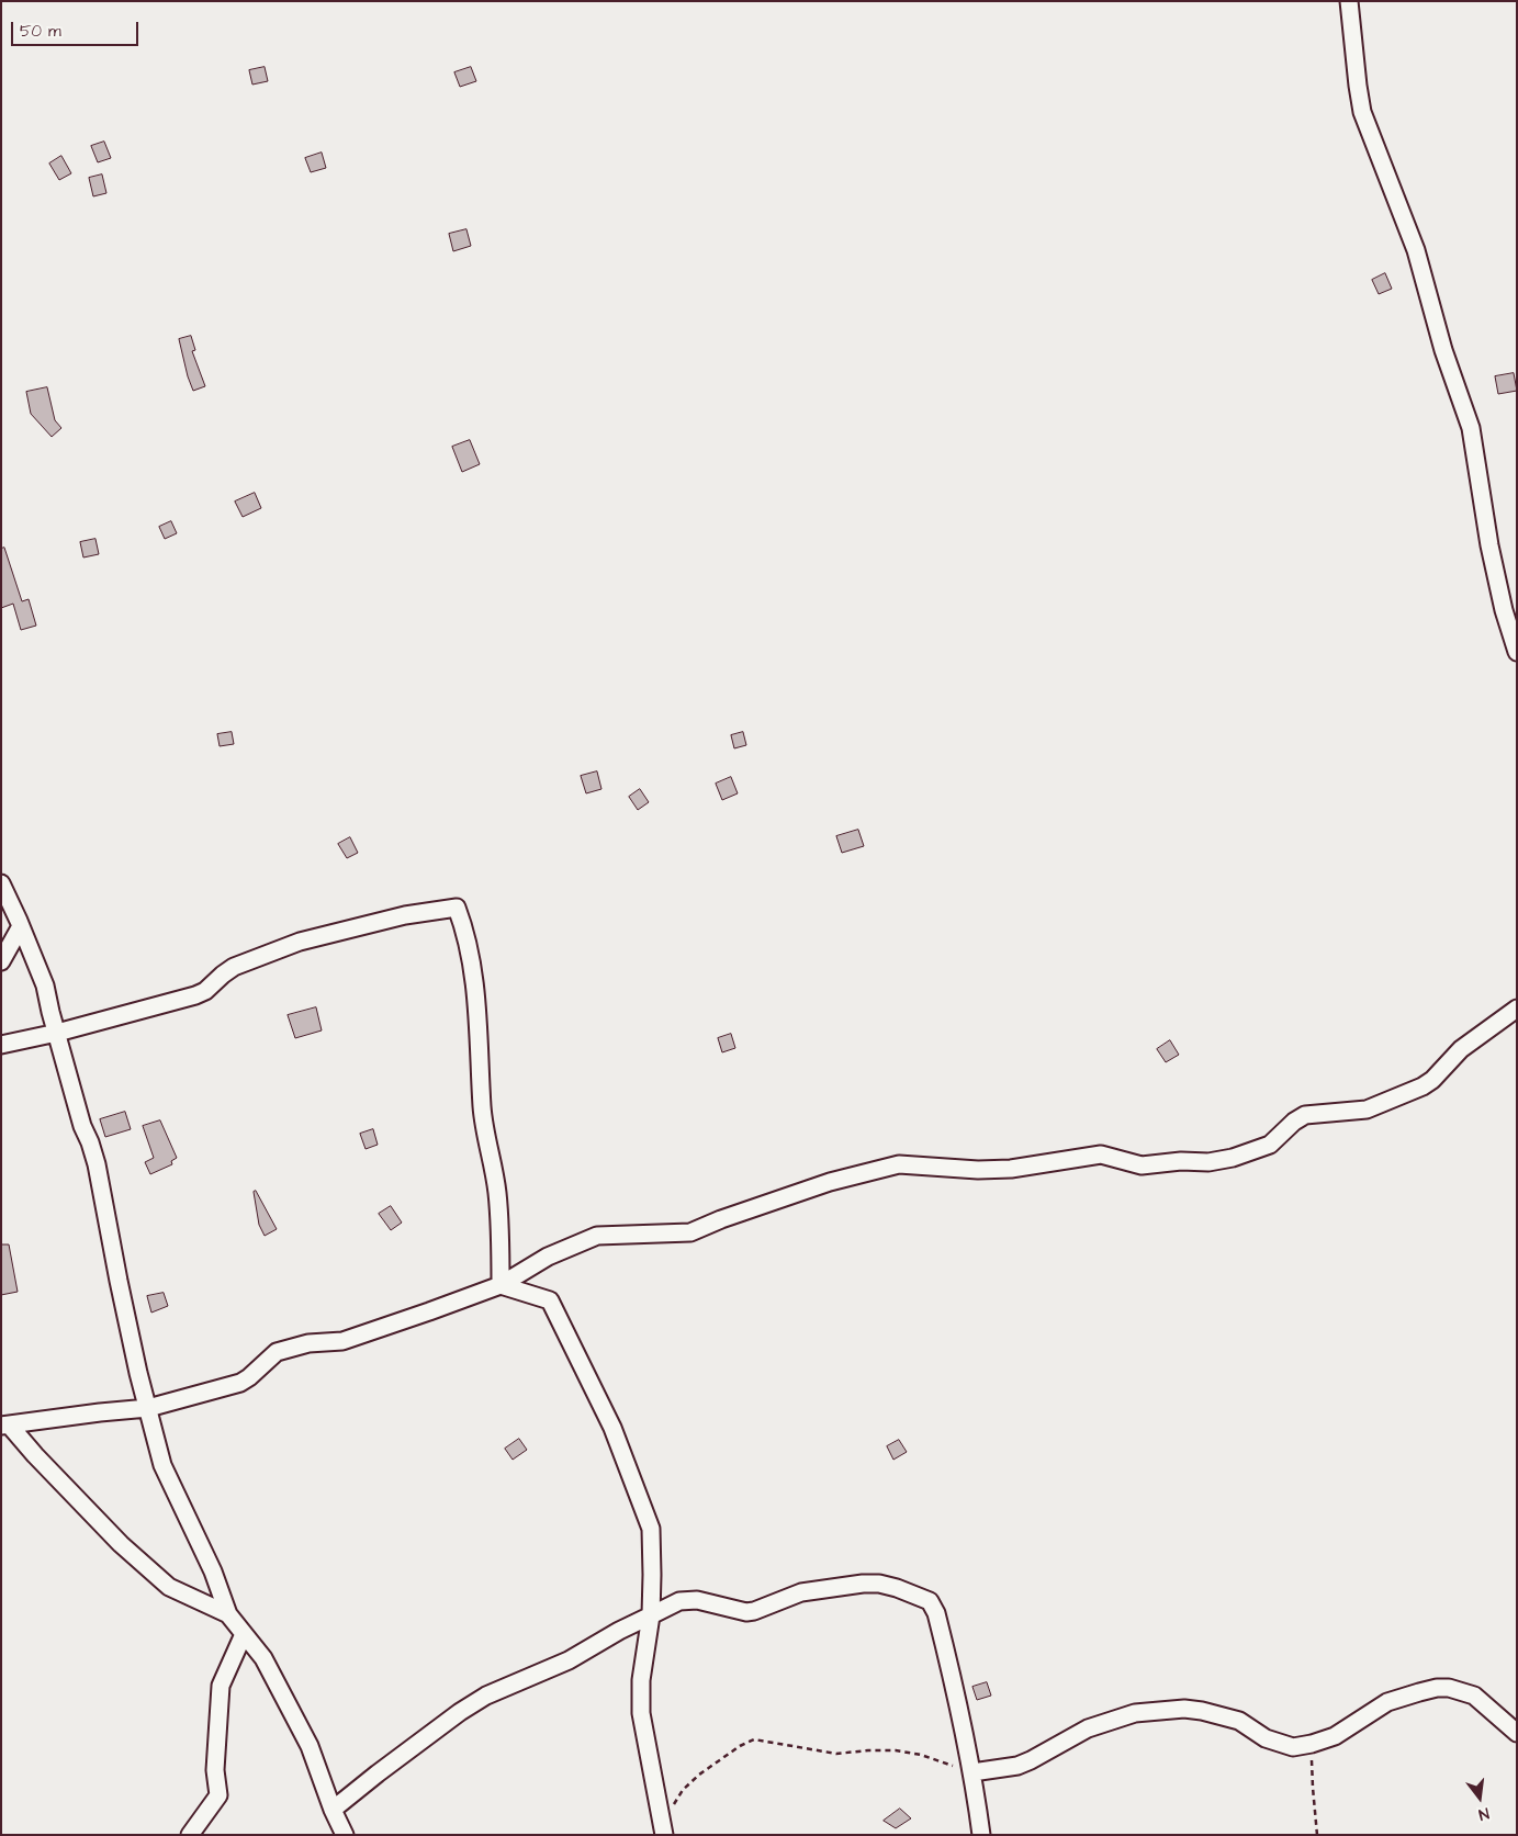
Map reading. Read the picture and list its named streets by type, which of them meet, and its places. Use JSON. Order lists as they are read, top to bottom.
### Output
{
  "scale_bar": "50 m",
  "north": "bottom"
}
